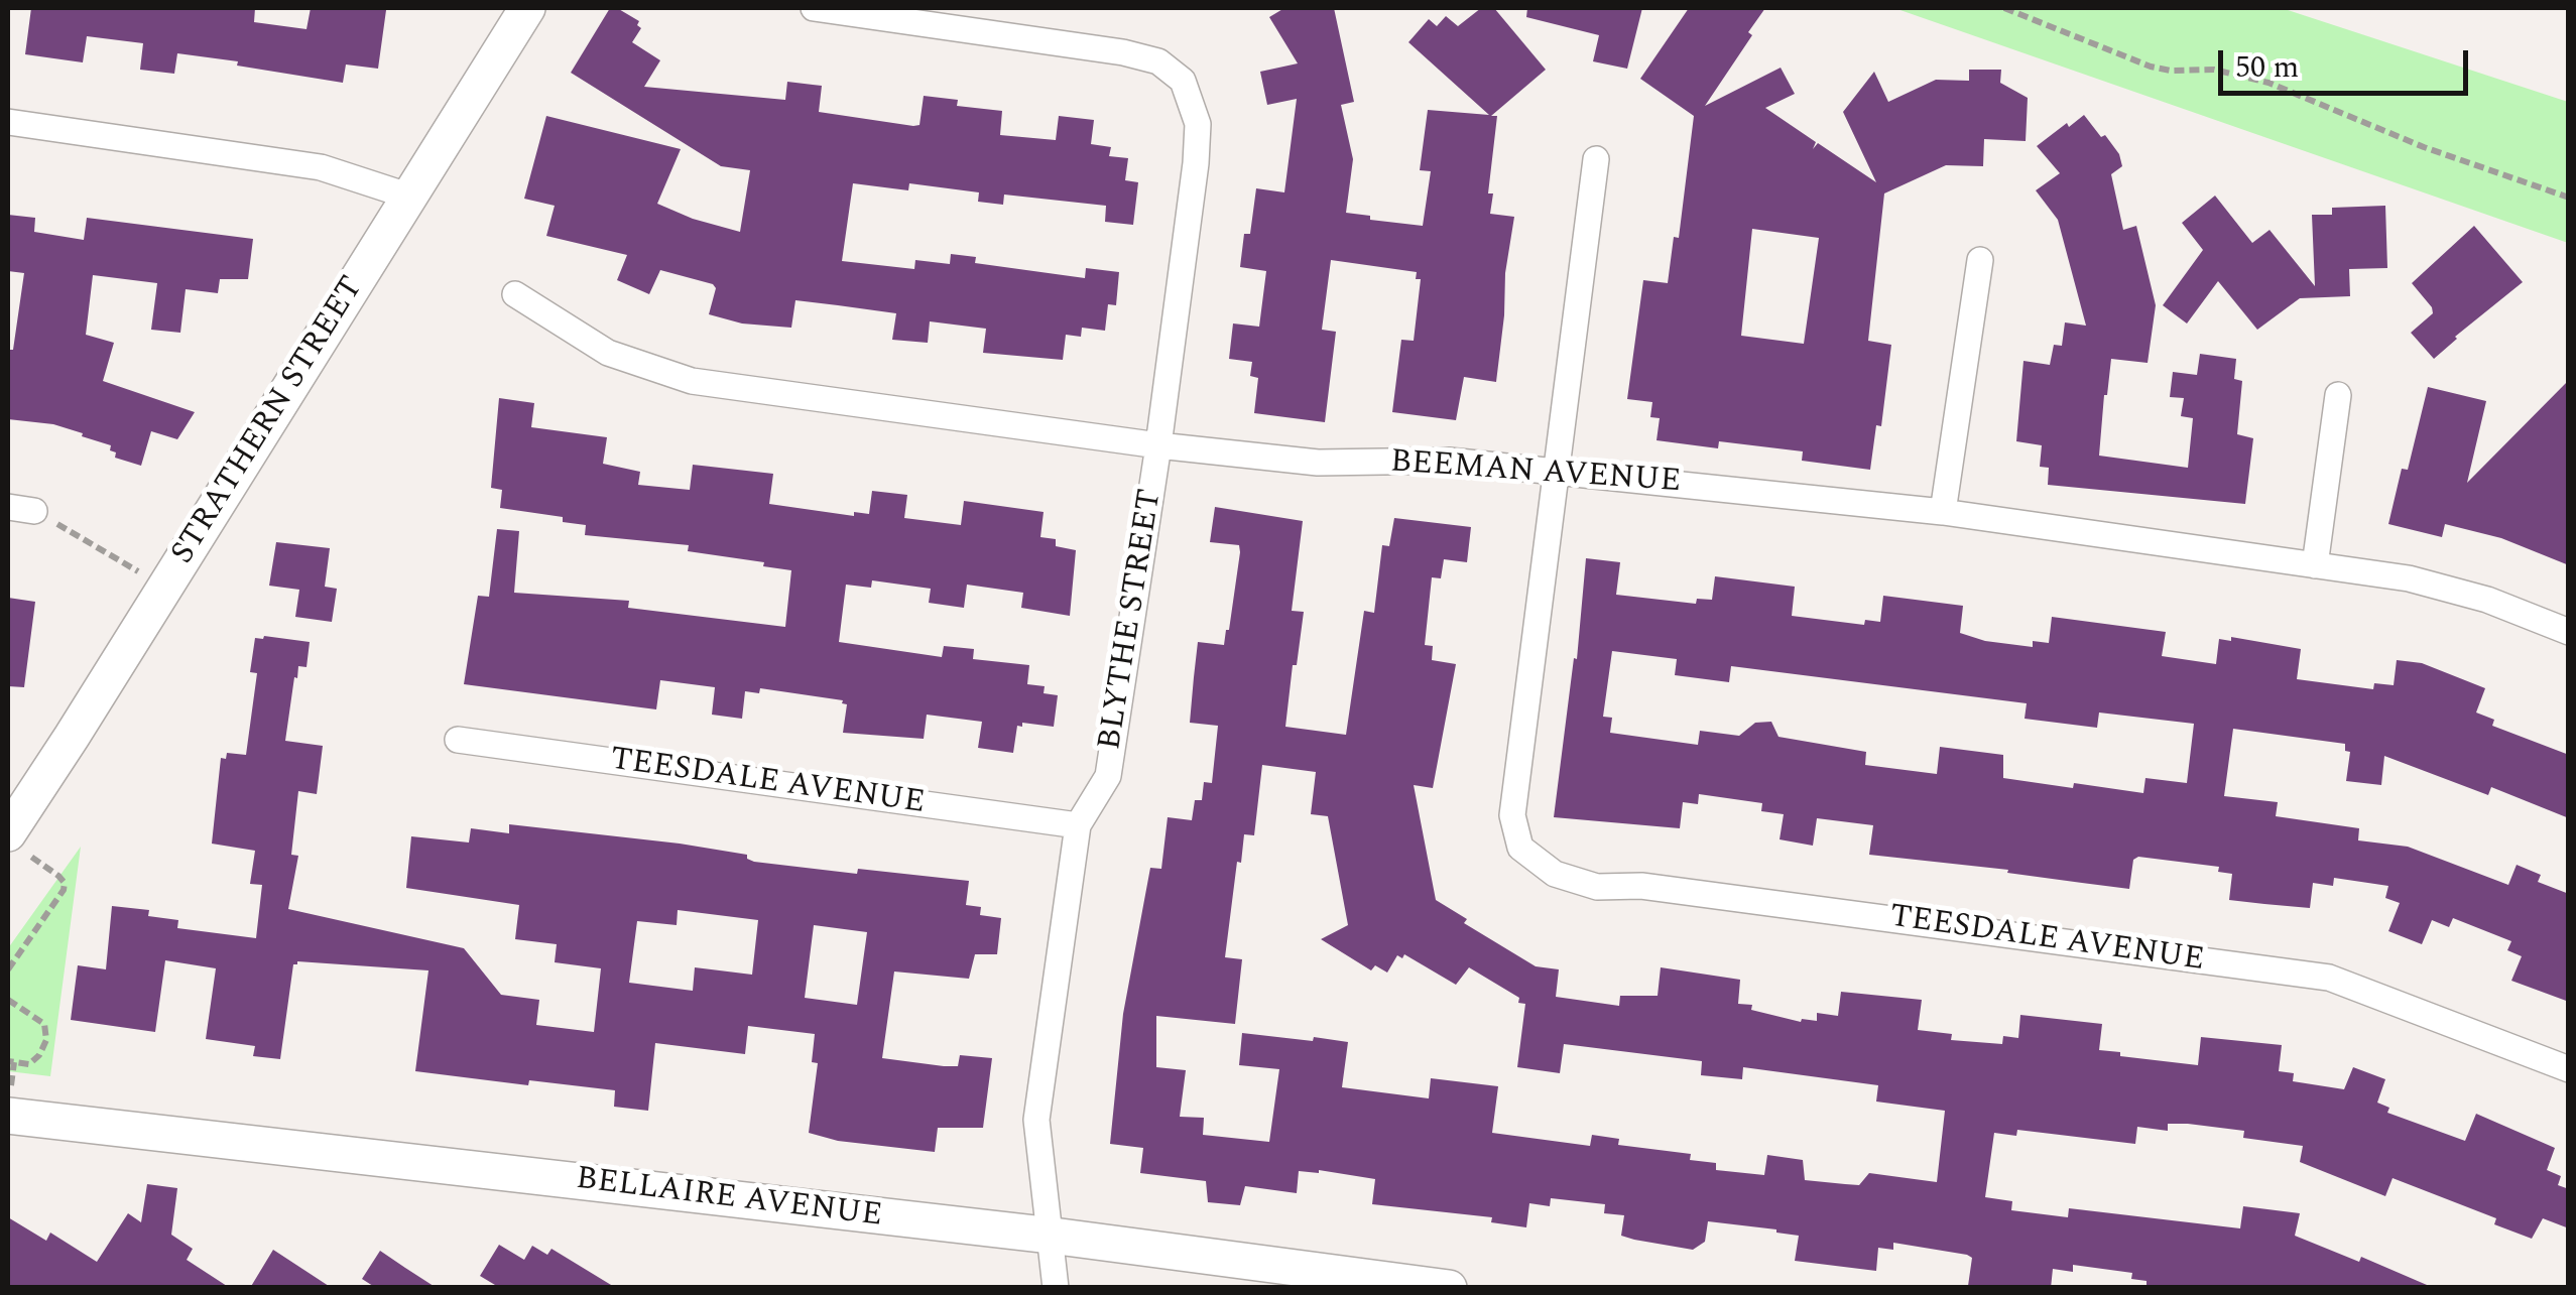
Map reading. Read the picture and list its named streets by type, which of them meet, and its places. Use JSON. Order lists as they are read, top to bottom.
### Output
{
  "streets": {
    "street": [
      "STRATHERN STREET",
      "BEEMAN AVENUE",
      "BLYTHE STREET",
      "TEESDALE AVENUE",
      "BELLAIRE AVENUE"
    ]
  },
  "crossings": [
    ["BEEMAN AVENUE", "BLYTHE STREET"],
    ["BEEMAN AVENUE", "TEESDALE AVENUE"],
    ["BLYTHE STREET", "TEESDALE AVENUE"],
    ["BLYTHE STREET", "BELLAIRE AVENUE"]
  ],
  "scale_bar": "50 m"
}
